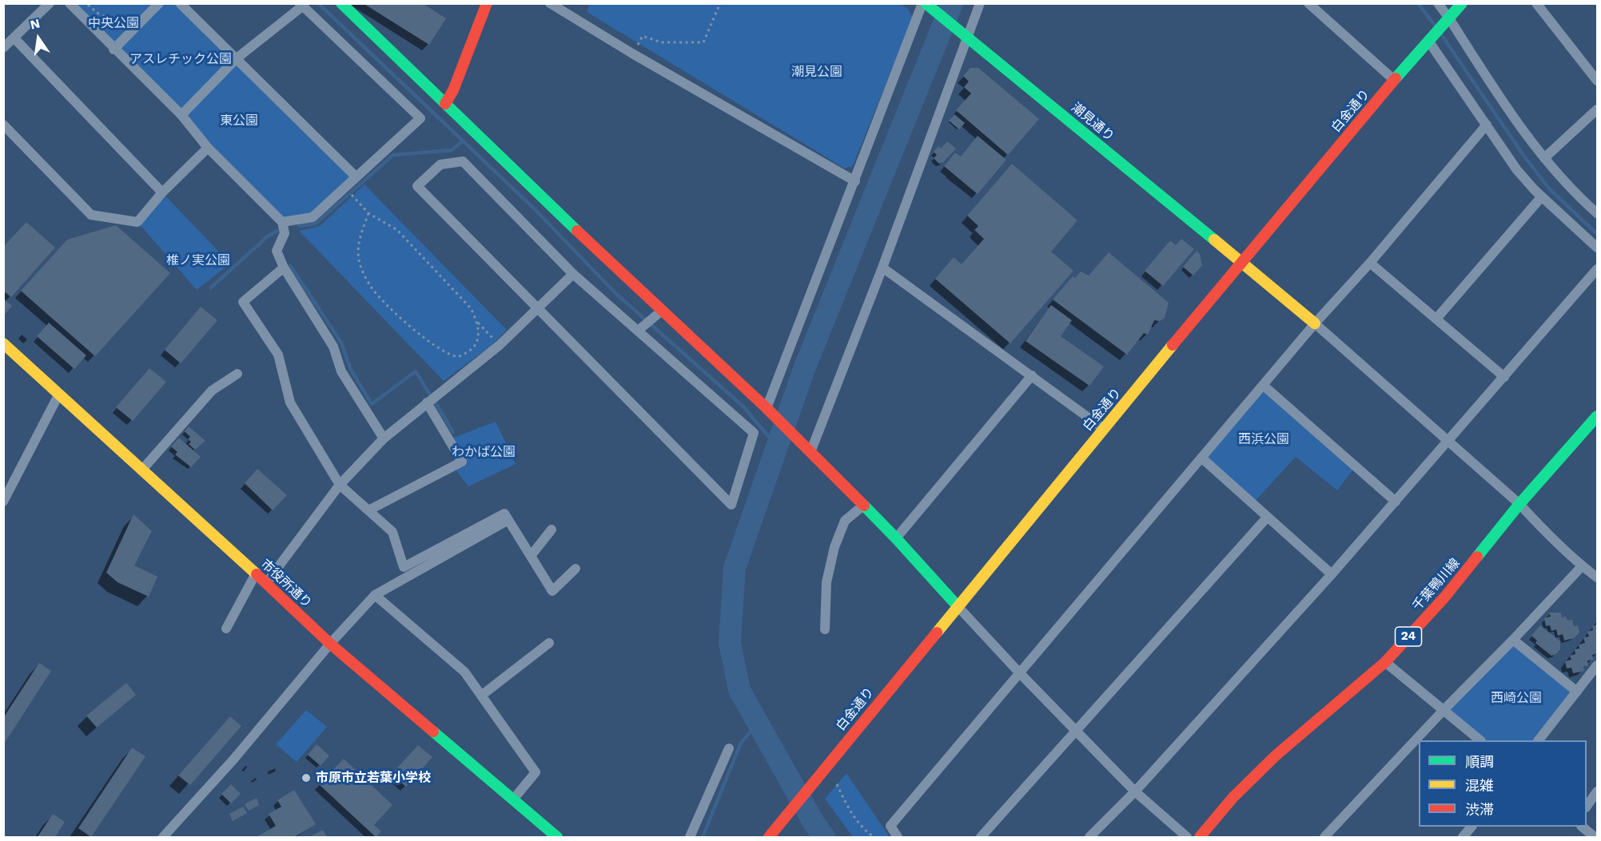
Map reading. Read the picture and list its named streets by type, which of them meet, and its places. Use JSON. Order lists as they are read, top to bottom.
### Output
{
  "streets": {
    "street": [
      "白金通り",
      "潮見通り",
      "市役所通り",
      "千葉鴨川線",
      "24"
    ]
  },
  "crossings": [
    ["白金通り", "潮見通り"]
  ],
  "parks": [
    "中央公園",
    "アスレチック公園",
    "潮見公園",
    "東公園",
    "椎ノ実公園",
    "西浜公園",
    "わかば公園",
    "西崎公園"
  ],
  "places": ["市原市立若葉小学校"],
  "legend": ["順調", "混雑", "渋滞"],
  "north": "top"
}
